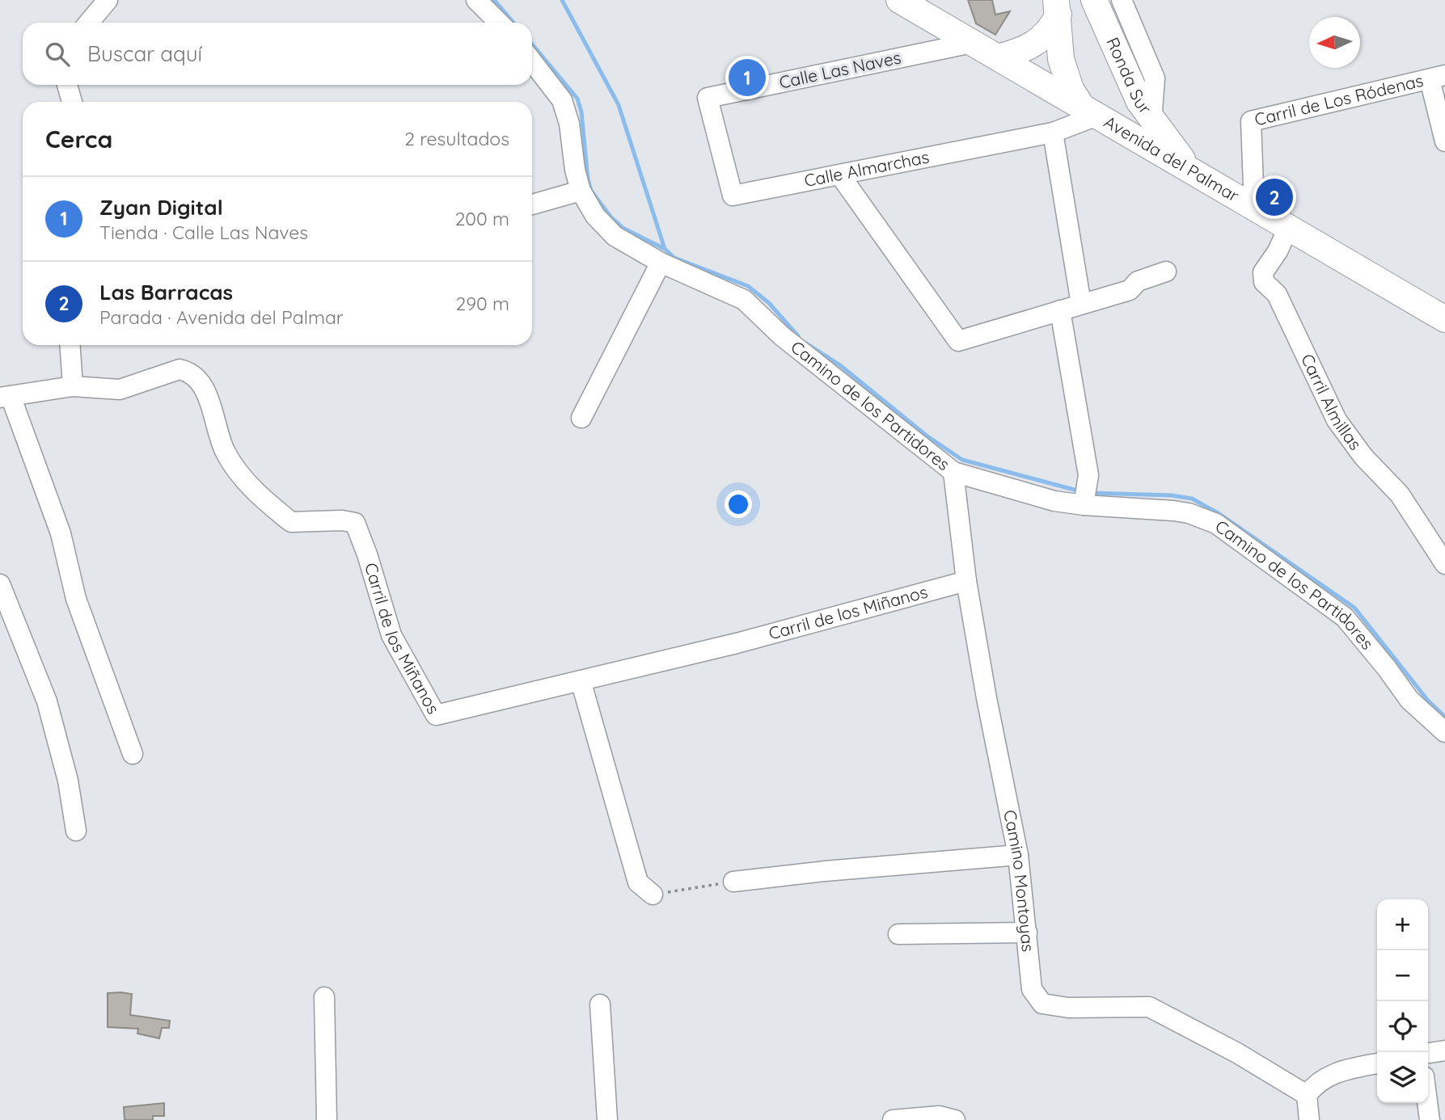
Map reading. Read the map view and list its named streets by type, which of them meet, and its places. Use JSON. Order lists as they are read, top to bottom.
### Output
{
  "streets": {
    "main road": ["Ronda Sur", "Avenida del Palmar"],
    "street": [
      "Calle Las Naves",
      "Carril de Los Ródenas",
      "Calle Almarchas",
      "Carril Almillas",
      "Camino de los Partidores",
      "Carril de los Miñanos",
      "Camino Montoyas"
    ]
  },
  "crossings": [
    ["Calle Las Naves", "Avenida del Palmar"],
    ["Calle Las Naves", "Calle Almarchas"],
    ["Ronda Sur", "Avenida del Palmar"],
    ["Carril de Los Ródenas", "Avenida del Palmar"],
    ["Avenida del Palmar", "Calle Almarchas"],
    ["Avenida del Palmar", "Carril Almillas"],
    ["Camino de los Partidores", "Camino Montoyas"],
    ["Carril de los Miñanos", "Camino Montoyas"]
  ],
  "north": "left",
  "page": {
    "search": "Buscar aquí",
    "pins": ["1", "2"],
    "heading": ["Cerca", "2 resultados"],
    "list": [
      {
        "mark": "1",
        "name": "Zyan Digital",
        "note": "Tienda · Calle Las Naves",
        "value": "200 m"
      },
      {
        "mark": "2",
        "name": "Las Barracas",
        "note": "Parada · Avenida del Palmar",
        "value": "290 m"
      }
    ],
    "map_buttons": ["+", "−"]
  }
}
